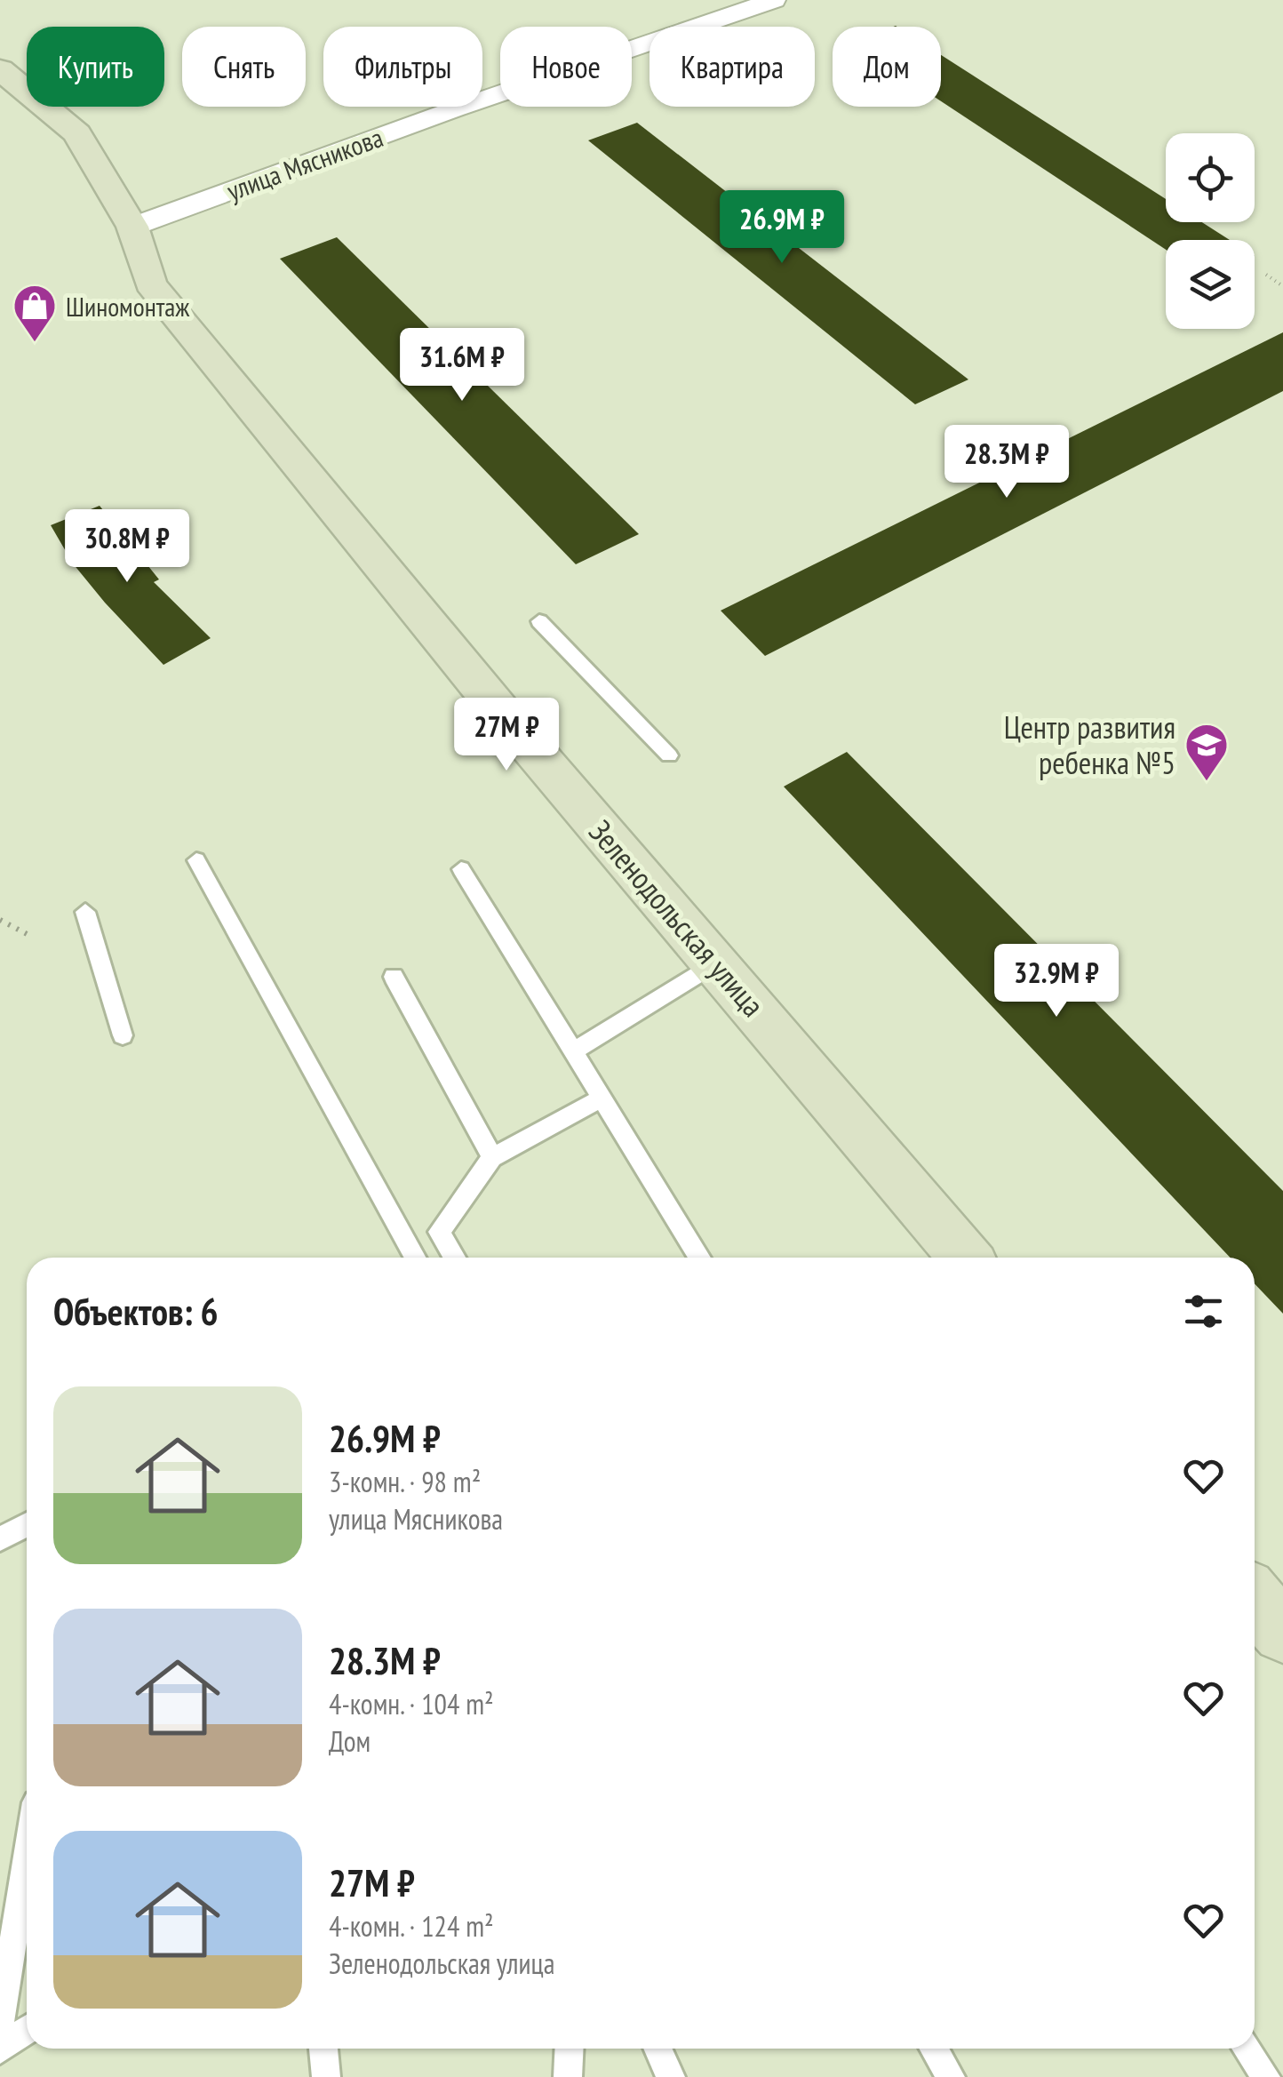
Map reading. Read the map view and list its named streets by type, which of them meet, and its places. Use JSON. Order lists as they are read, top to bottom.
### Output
{
  "streets": {
    "street": ["улица Мясникова", "Зеленодольская улица"]
  },
  "crossings": [
    ["улица Мясникова", "Зеленодольская улица"]
  ],
  "places": {
    "shop": ["Шиномонтаж"],
    "school or university": ["Центр развития ребенка №5"]
  },
  "page": {
    "chip": [
      "Купить",
      "Снять",
      "Фильтры",
      "Новое",
      "Квартира",
      "Дом"
    ],
    "price": [
      "26.9M ₽",
      "31.6M ₽",
      "28.3M ₽",
      "30.8M ₽",
      "27M ₽",
      "32.9M ₽"
    ],
    "heading": "Объектов: 6",
    "list": [
      {
        "name": "26.9M ₽",
        "note": "3-комн. · 98 m² · улица Мясникова"
      },
      {
        "name": "28.3M ₽",
        "note": "4-комн. · 104 m² · Дом"
      },
      {
        "name": "27M ₽",
        "note": "4-комн. · 124 m² · Зеленодольская улица"
      }
    ]
  }
}
